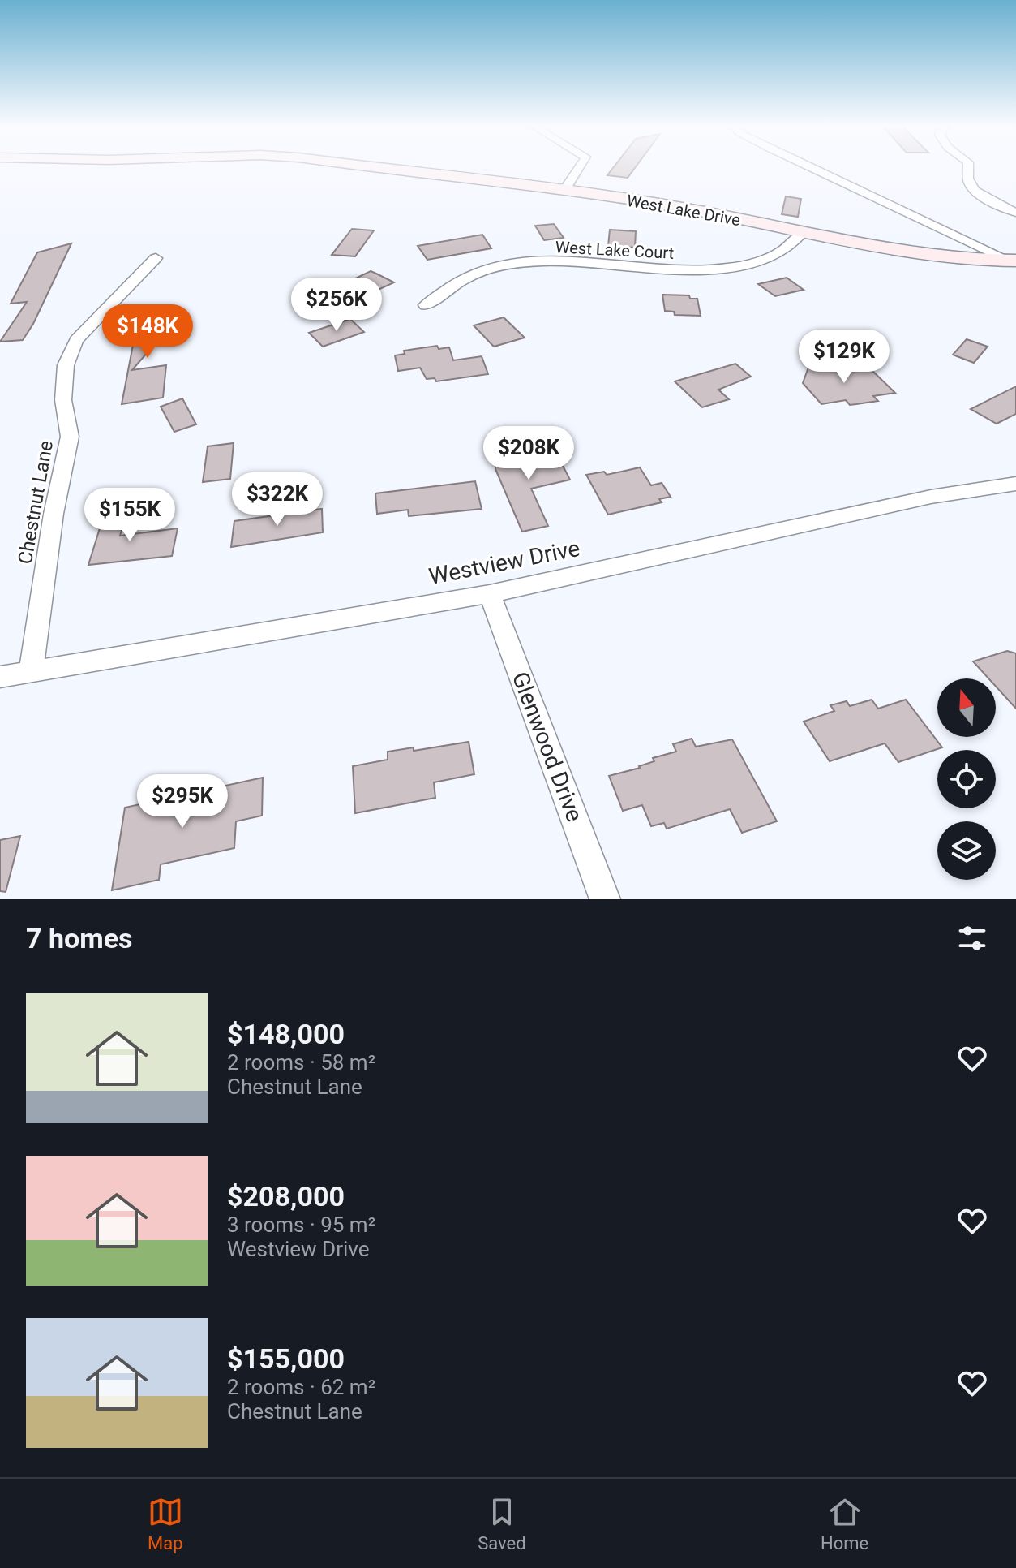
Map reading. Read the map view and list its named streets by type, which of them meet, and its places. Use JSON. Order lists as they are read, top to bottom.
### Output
{
  "streets": {
    "main road": ["West Lake Drive"],
    "street": [
      "West Lake Court",
      "Chestnut Lane",
      "Westview Drive",
      "Glenwood Drive"
    ]
  },
  "crossings": [
    ["West Lake Drive", "West Lake Court"],
    ["Chestnut Lane", "Westview Drive"],
    ["Westview Drive", "Glenwood Drive"]
  ],
  "north": "top",
  "page": {
    "price": [
      "$256K",
      "$148K",
      "$129K",
      "$208K",
      "$322K",
      "$155K",
      "$295K"
    ],
    "heading": "7 homes",
    "list": [
      {
        "name": "$148,000",
        "note": "2 rooms · 58 m² · Chestnut Lane"
      },
      {
        "name": "$208,000",
        "note": "3 rooms · 95 m² · Westview Drive"
      },
      {
        "name": "$155,000",
        "note": "2 rooms · 62 m² · Chestnut Lane"
      }
    ],
    "tabs": ["Map", "Saved", "Home"]
  }
}
